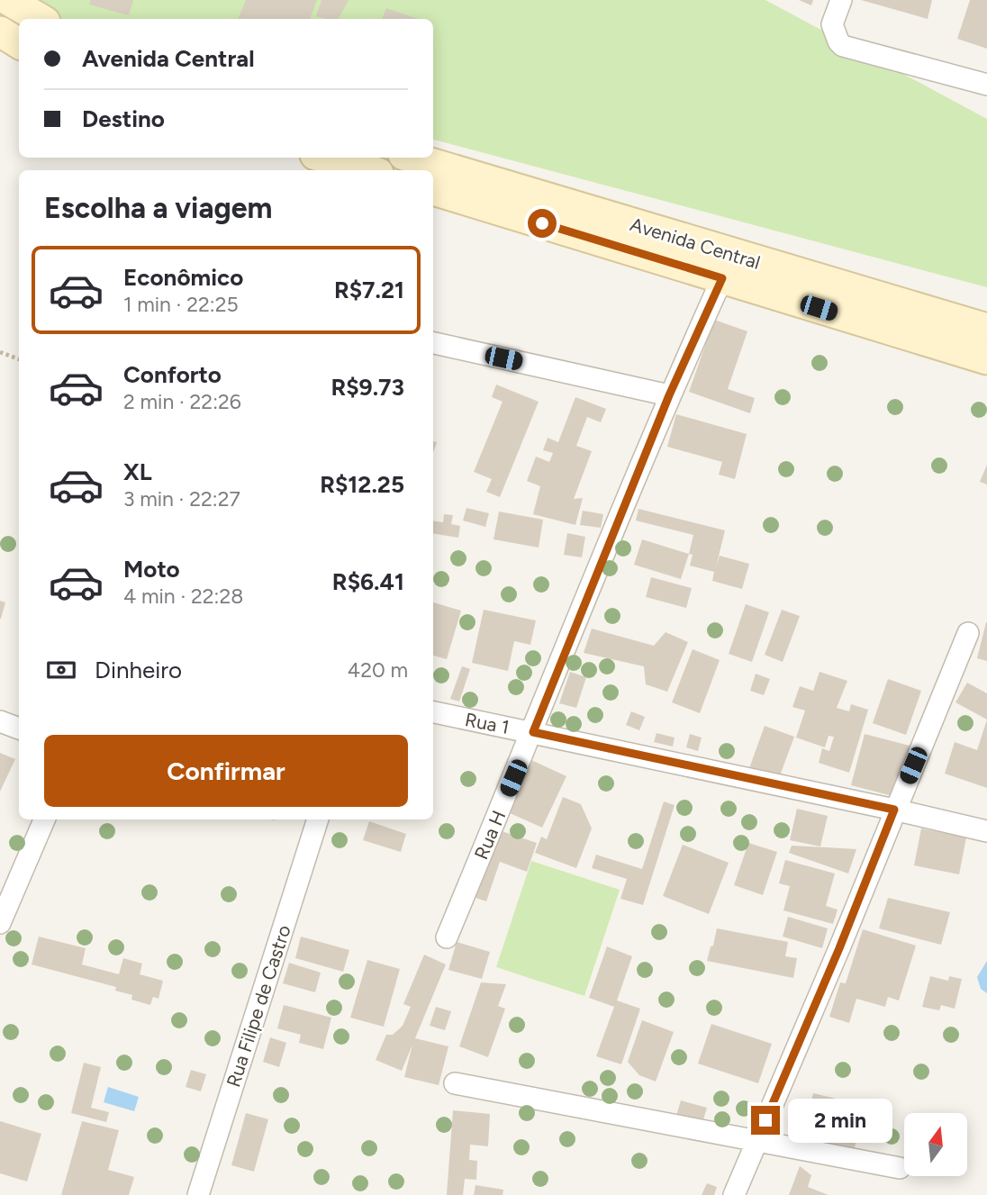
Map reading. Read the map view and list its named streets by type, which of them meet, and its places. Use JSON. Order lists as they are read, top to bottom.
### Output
{
  "streets": {
    "main road": ["Avenida Central"],
    "street": ["Rua 1", "Rua H", "Rua Filipe de Castro"]
  },
  "crossings": [
    ["Avenida Central", "Rua H"],
    ["Rua 1", "Rua H"]
  ],
  "north": "top",
  "page": {
    "banner": ["Avenida Central", "Destino"],
    "heading": "Escolha a viagem",
    "list": [
      {
        "name": "Econômico",
        "note": "1 min · 22:25",
        "value": "R$7.21"
      },
      {
        "name": "Conforto",
        "note": "2 min · 22:26",
        "value": "R$9.73"
      },
      {
        "name": "XL",
        "note": "3 min · 22:27",
        "value": "R$12.25"
      },
      {
        "name": "Moto",
        "note": "4 min · 22:28",
        "value": "R$6.41"
      }
    ],
    "pay": ["Dinheiro", "420 m"],
    "buttons": "Confirmar",
    "bubble": "2 min"
  }
}
